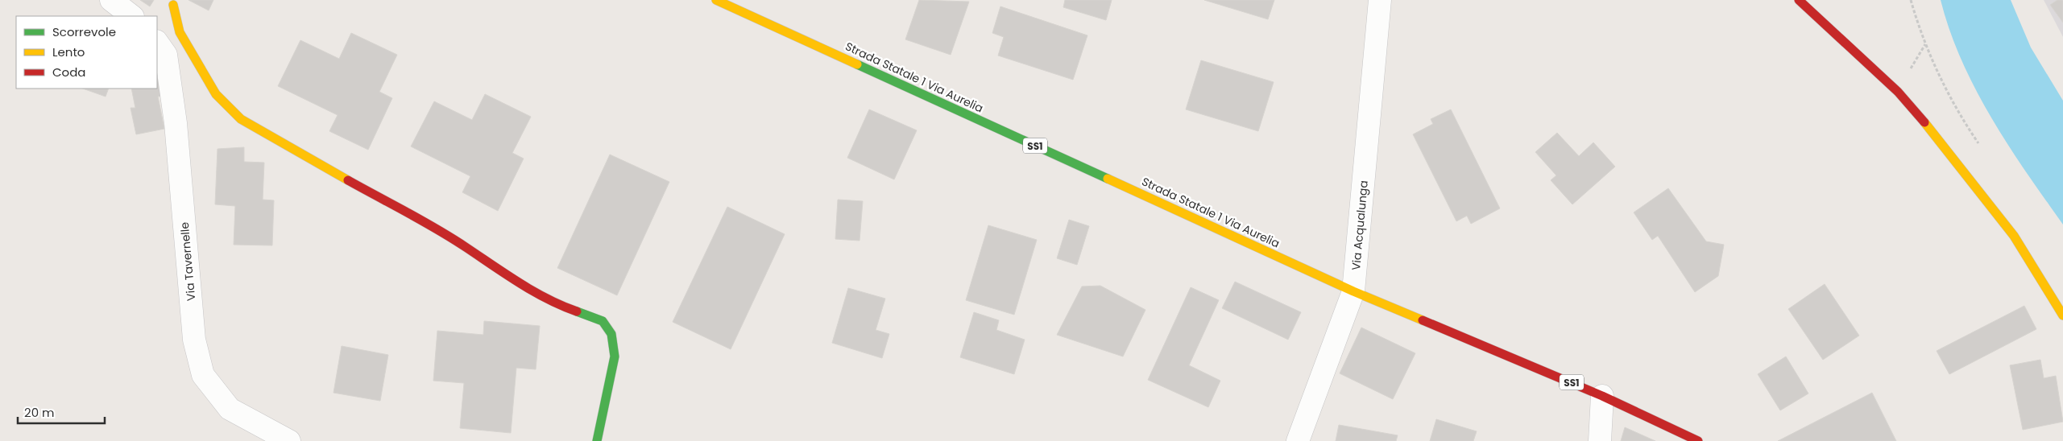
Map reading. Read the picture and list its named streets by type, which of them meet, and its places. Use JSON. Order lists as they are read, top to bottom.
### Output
{
  "streets": {
    "street": [
      "Strada Statale 1 Via Aurelia",
      "SS1",
      "Via Acqualunga",
      "Via Tavernelle"
    ]
  },
  "crossings": [
    ["Strada Statale 1 Via Aurelia", "Via Acqualunga"]
  ],
  "legend": ["Scorrevole", "Lento", "Coda"],
  "scale_bar": "20 m"
}
